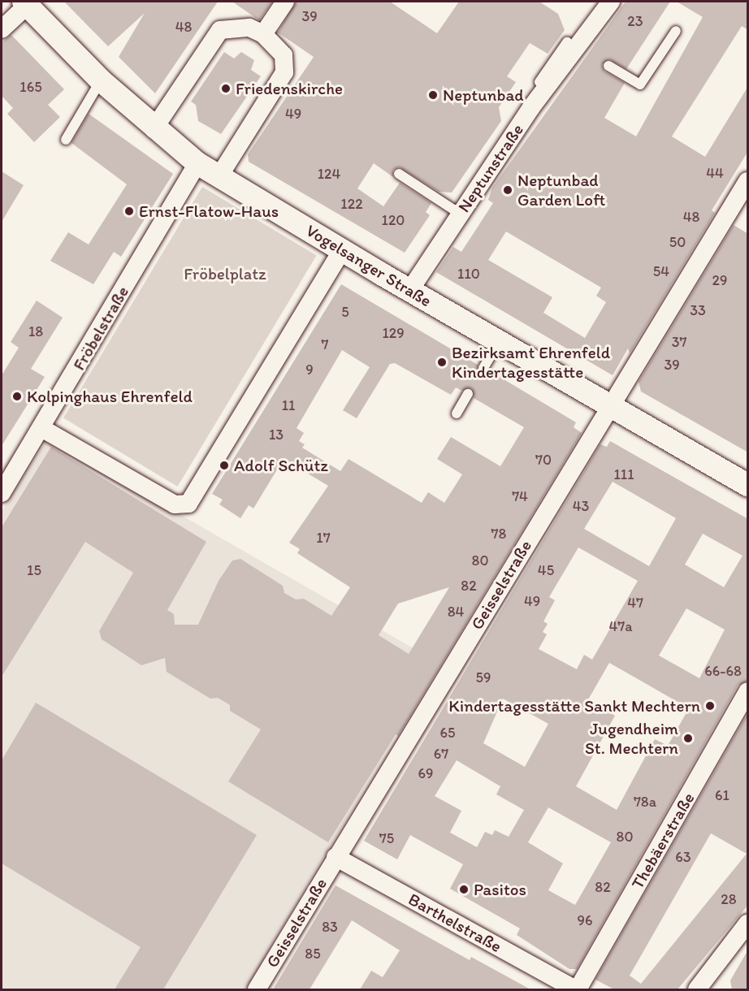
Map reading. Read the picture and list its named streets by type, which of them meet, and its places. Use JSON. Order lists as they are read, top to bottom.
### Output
{
  "streets": {
    "street": [
      "Neptunstraße",
      "Vogelsanger Straße",
      "Fröbelstraße",
      "Geisselstraße",
      "Thebäerstraße",
      "Barthelstraße"
    ]
  },
  "crossings": [
    ["Neptunstraße", "Vogelsanger Straße"],
    ["Vogelsanger Straße", "Fröbelstraße"],
    ["Vogelsanger Straße", "Geisselstraße"],
    ["Geisselstraße", "Barthelstraße"],
    ["Thebäerstraße", "Barthelstraße"]
  ],
  "parks": ["Fröbelplatz"],
  "places": [
    "Friedenskirche",
    "Neptunbad",
    "Neptunbad Garden Loft",
    "Ernst-Flatow-Haus",
    "Bezirksamt Ehrenfeld Kindertagesstätte",
    "Kolpinghaus Ehrenfeld",
    "Adolf Schütz",
    "Kindertagesstätte Sankt Mechtern",
    "Jugendheim St. Mechtern",
    "Pasitos"
  ],
  "house_numbers": [
    "39",
    "23",
    "48",
    "165",
    "49",
    "44",
    "124",
    "122",
    "48",
    "120",
    "50",
    "54",
    "110",
    "29",
    "33",
    "5",
    "18",
    "129",
    "37",
    "7",
    "39",
    "9",
    "11",
    "13",
    "70",
    "111",
    "74",
    "43",
    "78",
    "17",
    "80",
    "15",
    "45",
    "82",
    "49",
    "47",
    "84",
    "47a",
    "66-68",
    "59",
    "65",
    "67",
    "69",
    "61",
    "78a",
    "80",
    "75",
    "63",
    "82",
    "28",
    "96",
    "83",
    "85"
  ]
}
